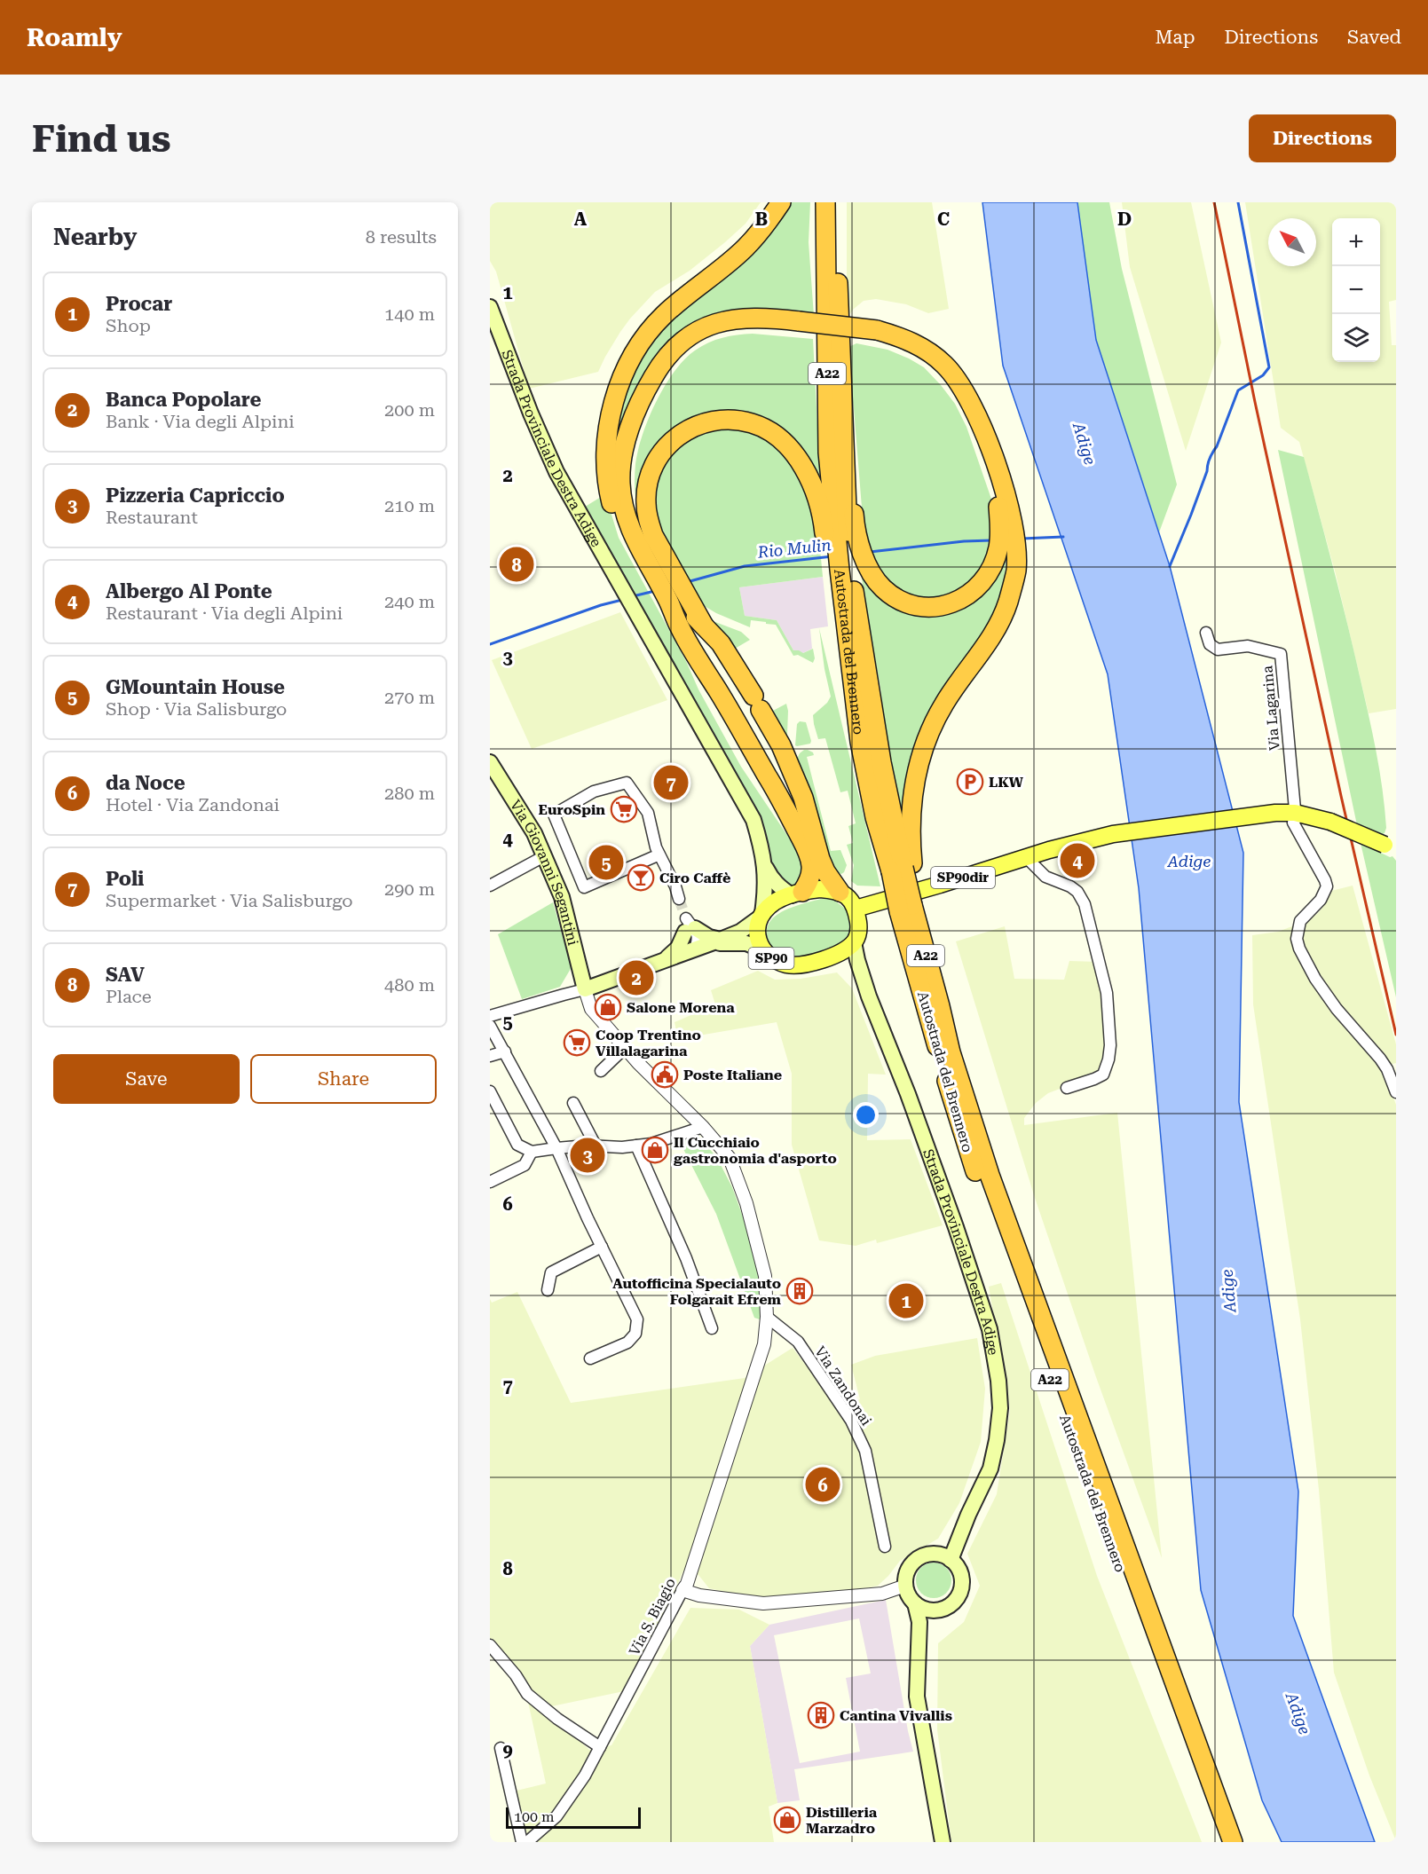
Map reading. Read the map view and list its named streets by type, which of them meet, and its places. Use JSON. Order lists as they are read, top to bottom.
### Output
{
  "streets": {
    "highway": ["A22", "Autostrada del Brennero"],
    "main road": [
      "Strada Provinciale Destra Adige",
      "Via Giovanni Segantini",
      "SP90dir",
      "SP90"
    ],
    "street": ["Via Lagarina", "Via Zandonai", "Via S. Biagio"]
  },
  "crossings": [
    ["Strada Provinciale Destra Adige", "SP90dir"],
    ["Strada Provinciale Destra Adige", "SP90"],
    ["Via Lagarina", "SP90dir"],
    ["Via Giovanni Segantini", "Via S. Biagio"],
    ["SP90dir", "SP90"],
    ["Via Zandonai", "Via S. Biagio"]
  ],
  "water": ["Adige", "Rio Mulin"],
  "places": {
    "parking": ["LKW"],
    "supermarket": ["EuroSpin", "Coop Trentino Villalagarina"],
    "bar": ["Ciro Caffè"],
    "shop": ["Salone Morena", "Il Cucchiaio gastronomia d'asporto", "Distilleria Marzadro"],
    "public building": ["Poste Italiane"],
    "building": ["Autofficina Specialauto Folgarait Efrem", "Cantina Vivallis"]
  },
  "scale_bar": "100 m",
  "north": "top left",
  "page": {
    "header": "Roamly",
    "nav": ["Map", "Directions", "Saved"],
    "buttons": [
      "Directions",
      ["Save", "Share"]
    ],
    "title": "Find us",
    "heading": ["Nearby", "8 results"],
    "map_buttons": ["+", "−"],
    "list": [
      {
        "mark": "1",
        "name": "Procar",
        "note": "Shop",
        "value": "140 m"
      },
      {
        "mark": "2",
        "name": "Banca Popolare",
        "note": "Bank · Via degli Alpini",
        "value": "200 m"
      },
      {
        "mark": "3",
        "name": "Pizzeria Capriccio",
        "note": "Restaurant",
        "value": "210 m"
      },
      {
        "mark": "4",
        "name": "Albergo Al Ponte",
        "note": "Restaurant · Via degli Alpini",
        "value": "240 m"
      },
      {
        "mark": "5",
        "name": "GMountain House",
        "note": "Shop · Via Salisburgo",
        "value": "270 m"
      },
      {
        "mark": "6",
        "name": "da Noce",
        "note": "Hotel · Via Zandonai",
        "value": "280 m"
      },
      {
        "mark": "7",
        "name": "Poli",
        "note": "Supermarket · Via Salisburgo",
        "value": "290 m"
      },
      {
        "mark": "8",
        "name": "SAV",
        "note": "Place",
        "value": "480 m"
      }
    ],
    "pins": [
      "8",
      "7",
      "4",
      "5",
      "2",
      "3",
      "1",
      "6"
    ],
    "scale": "100 m"
  },
  "grid": {
    "columns": [
      "A",
      "B",
      "C",
      "D"
    ],
    "rows": [
      "1",
      "2",
      "3",
      "4",
      "5",
      "6",
      "7",
      "8",
      "9"
    ]
  }
}
